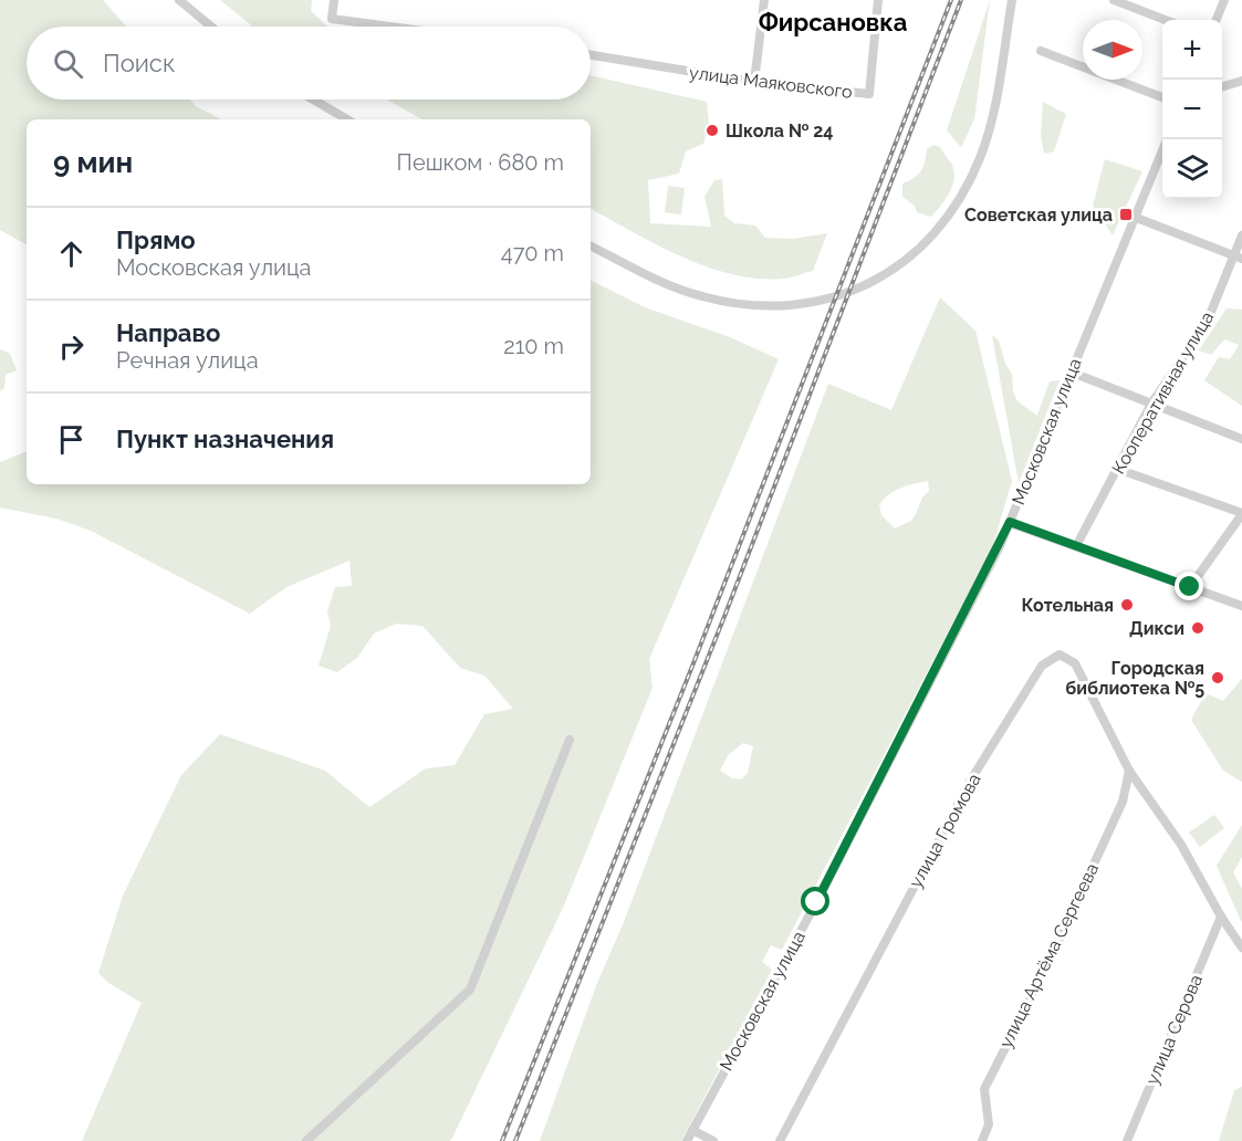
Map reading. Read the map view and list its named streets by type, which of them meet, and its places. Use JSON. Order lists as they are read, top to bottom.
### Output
{
  "streets": {
    "street": [
      "улица Маяковского",
      "Кооперативная улица",
      "Московская улица",
      "улица Громова",
      "улица Артёма Сергеева",
      "улица Серова"
    ]
  },
  "crossings": [
    ["улица Громова", "улица Артёма Сергеева"]
  ],
  "districts": ["Фирсановка"],
  "places": {
    "other": [
      "Школа № 24",
      "Котельная",
      "Дикси",
      "Городская библиотека №5"
    ],
    "transit": ["Советская улица"]
  },
  "north": "right",
  "page": {
    "map_buttons": ["+", "−"],
    "search": "Поиск",
    "heading": ["9 мин", "Пешком · 680 m"],
    "list": [
      ["Прямо", "Московская улица", "470 m"],
      ["Направо", "Речная улица", "210 m"],
      "Пункт назначения"
    ]
  }
}
